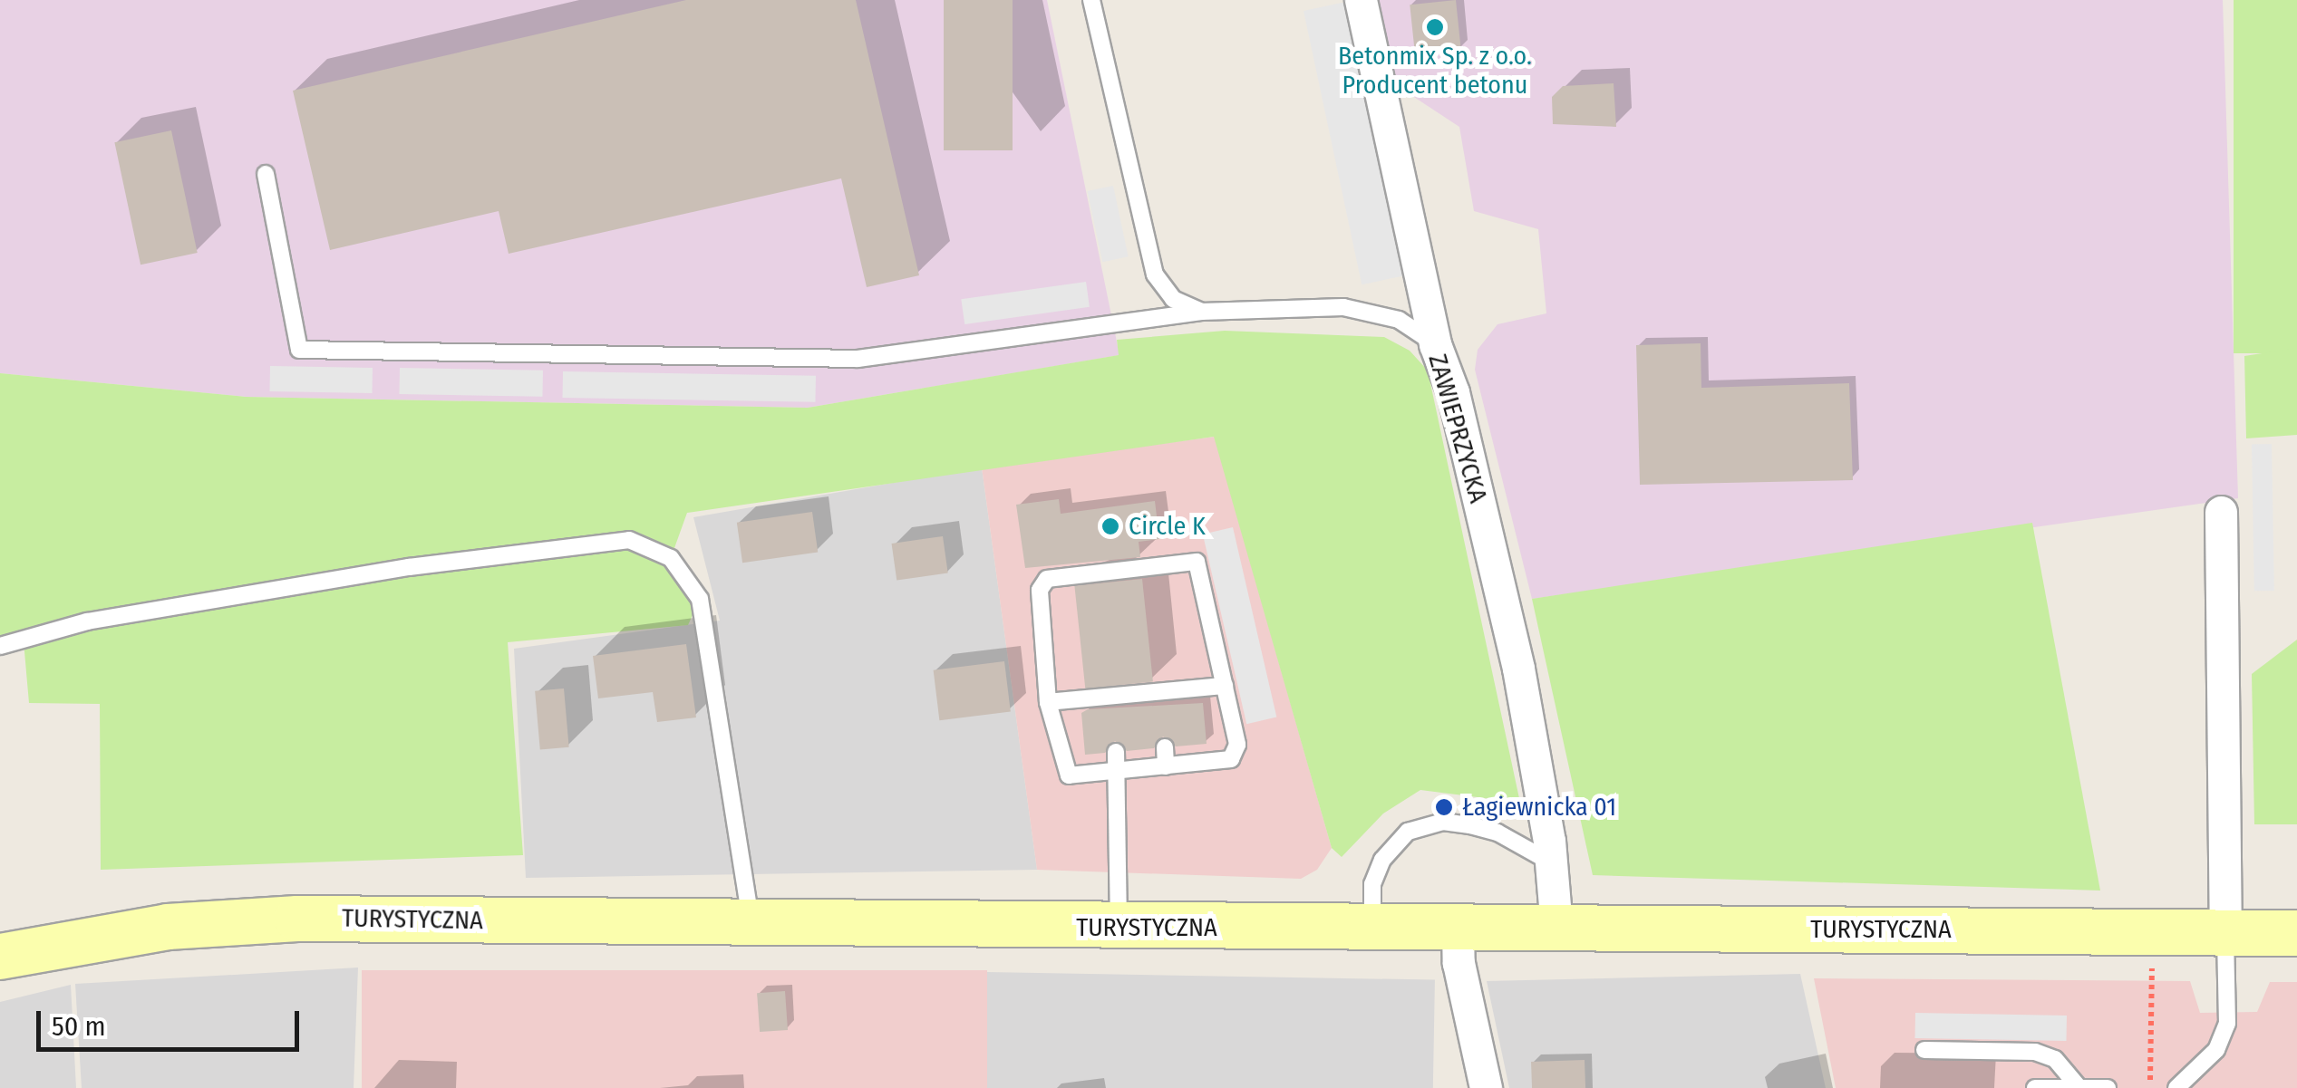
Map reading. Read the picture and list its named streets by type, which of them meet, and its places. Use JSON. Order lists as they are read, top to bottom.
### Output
{
  "streets": {
    "main road": ["TURYSTYCZNA"],
    "street": ["ZAWIEPRZYCKA"]
  },
  "crossings": [
    ["ZAWIEPRZYCKA", "TURYSTYCZNA"]
  ],
  "places": ["Betonmix Sp. z o.o. Producent betonu", "Circle K", "Łagiewnicka 01"],
  "scale_bar": "50 m"
}
